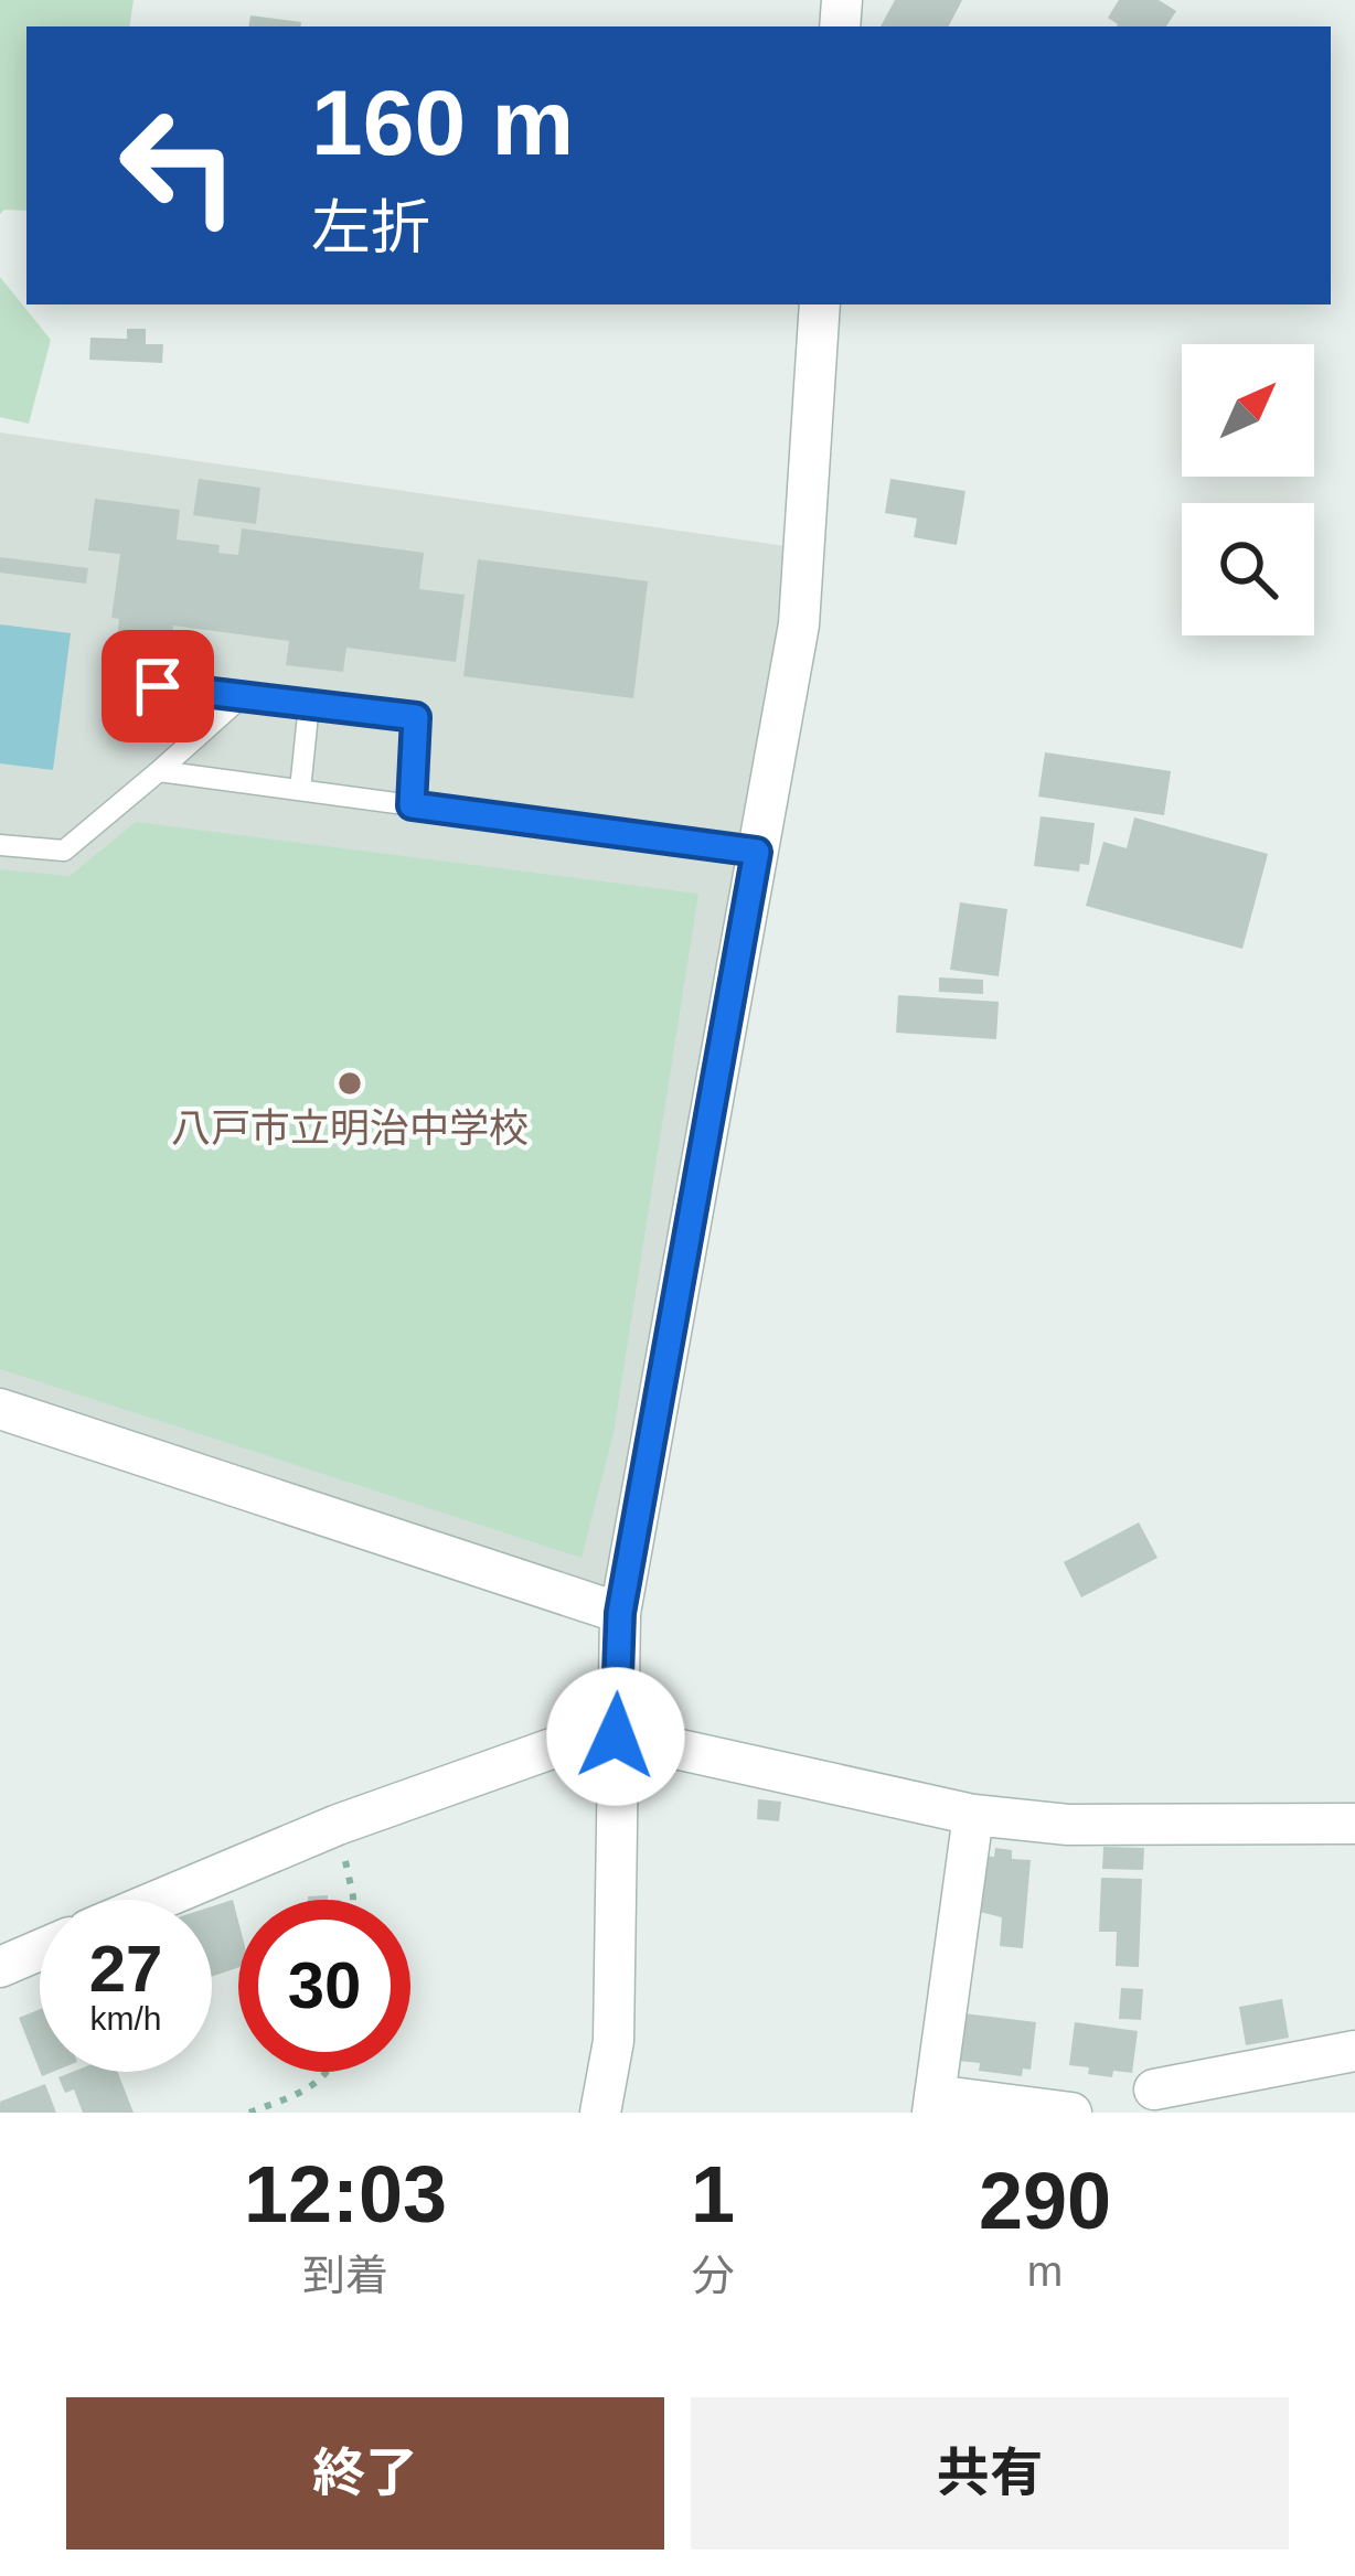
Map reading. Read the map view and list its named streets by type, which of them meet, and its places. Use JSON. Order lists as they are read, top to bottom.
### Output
{
  "places": ["八戸市立明治中学校"],
  "north": "top right",
  "page": {
    "turn": ["160 m", "左折"],
    "speed": "27 km/h",
    "limit": "30",
    "eta": [
      "12:03",
      "到着",
      "1",
      "分",
      "290",
      "m"
    ],
    "buttons": ["終了", "共有"]
  }
}
